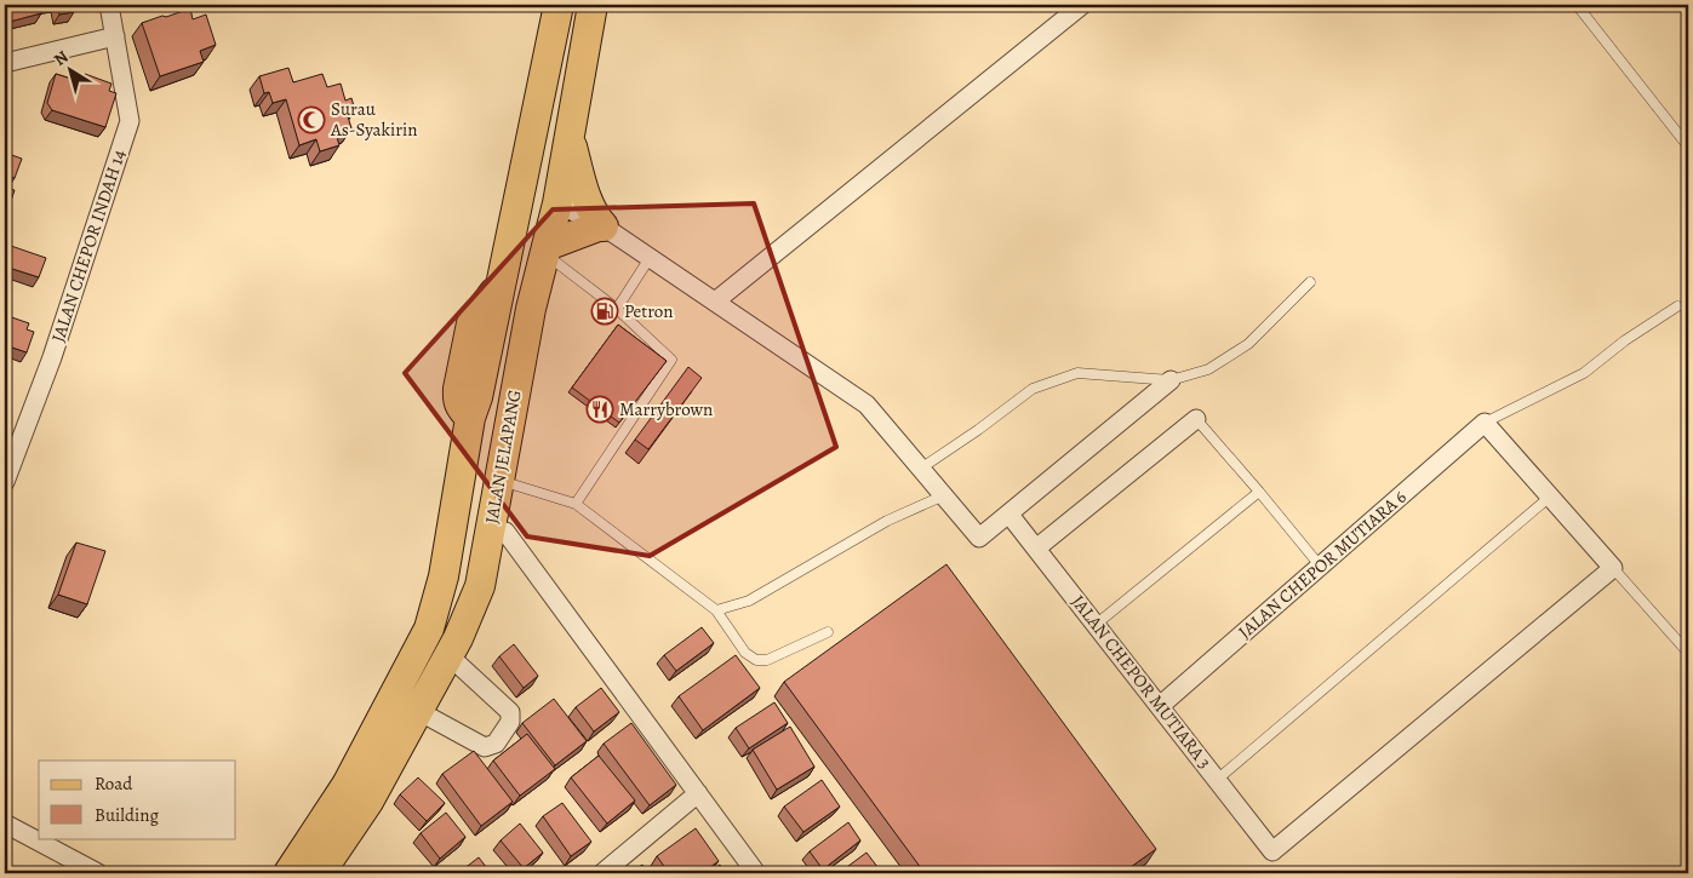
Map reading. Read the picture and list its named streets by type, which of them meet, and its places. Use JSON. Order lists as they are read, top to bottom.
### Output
{
  "streets": {
    "main road": ["JALAN JELAPANG"],
    "street": ["JALAN CHEPOR INDAH 14", "JALAN CHEPOR MUTIARA 6", "JALAN CHEPOR MUTIARA 3"]
  },
  "crossings": [
    ["JALAN CHEPOR MUTIARA 6", "JALAN CHEPOR MUTIARA 3"]
  ],
  "places": {
    "mosque": ["Surau As-Syakirin"],
    "fuel station": ["Petron"],
    "restaurant": ["Marrybrown"]
  },
  "legend": ["Road", "Building"],
  "north": "top left"
}
